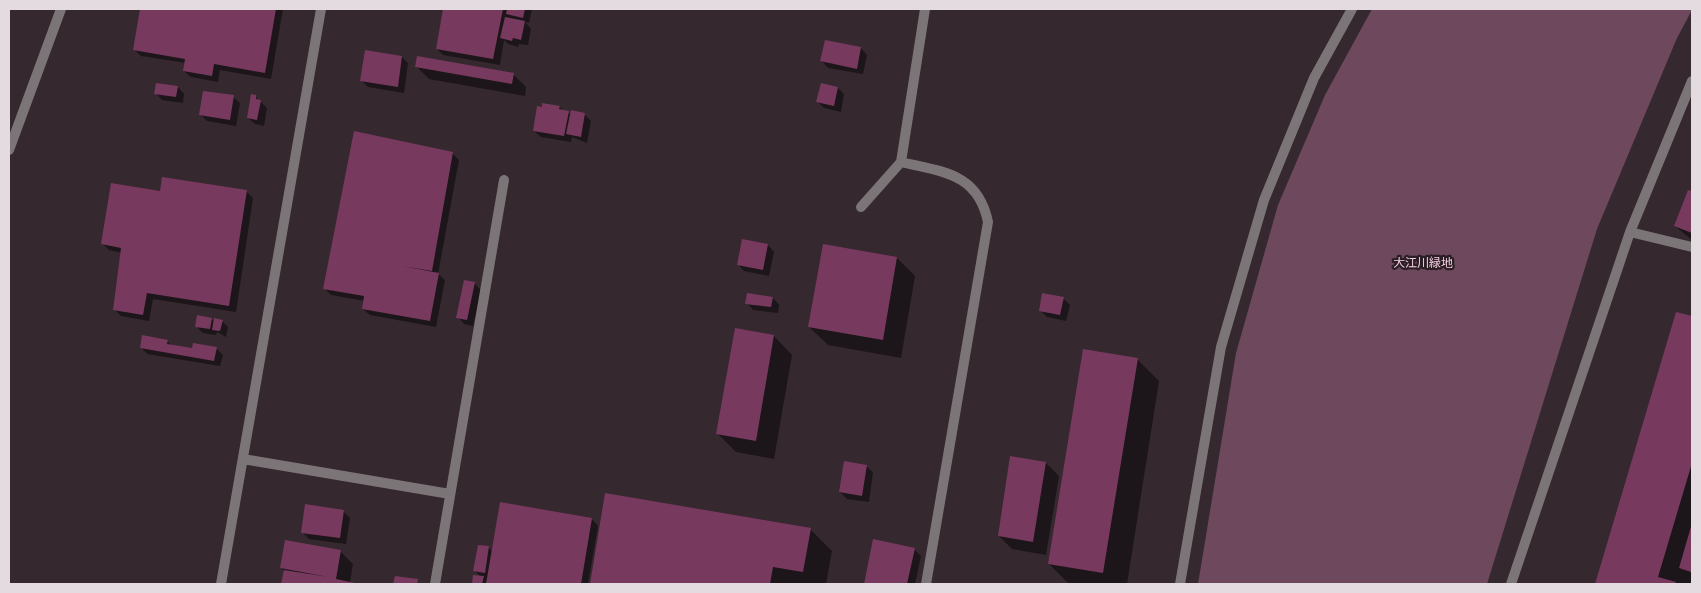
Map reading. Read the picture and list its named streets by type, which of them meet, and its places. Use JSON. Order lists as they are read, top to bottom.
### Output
{
  "parks": ["大江川緑地"]
}
